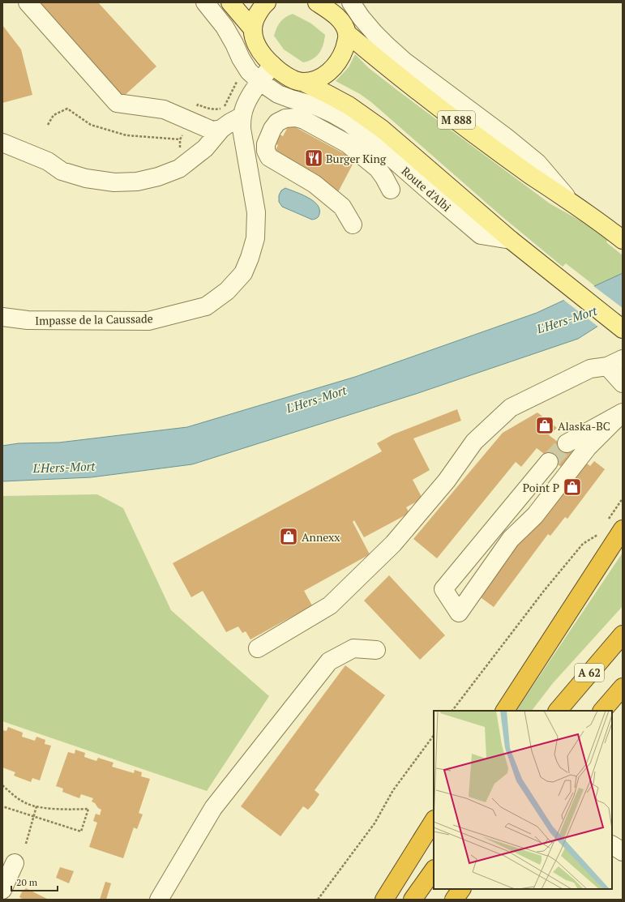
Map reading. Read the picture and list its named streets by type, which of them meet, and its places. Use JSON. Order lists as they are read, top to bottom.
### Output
{
  "streets": {
    "highway": ["A 62"],
    "main road": ["M 888", "Route d'Albi"],
    "street": ["Impasse de la Caussade"]
  },
  "crossings": [
    ["Route d'Albi", "Impasse de la Caussade"]
  ],
  "water": ["L'Hers-Mort"],
  "places": {
    "restaurant": ["Burger King"],
    "shop": ["Alaska-BC", "Point P", "Annexx"]
  },
  "scale_bar": "20 m"
}
